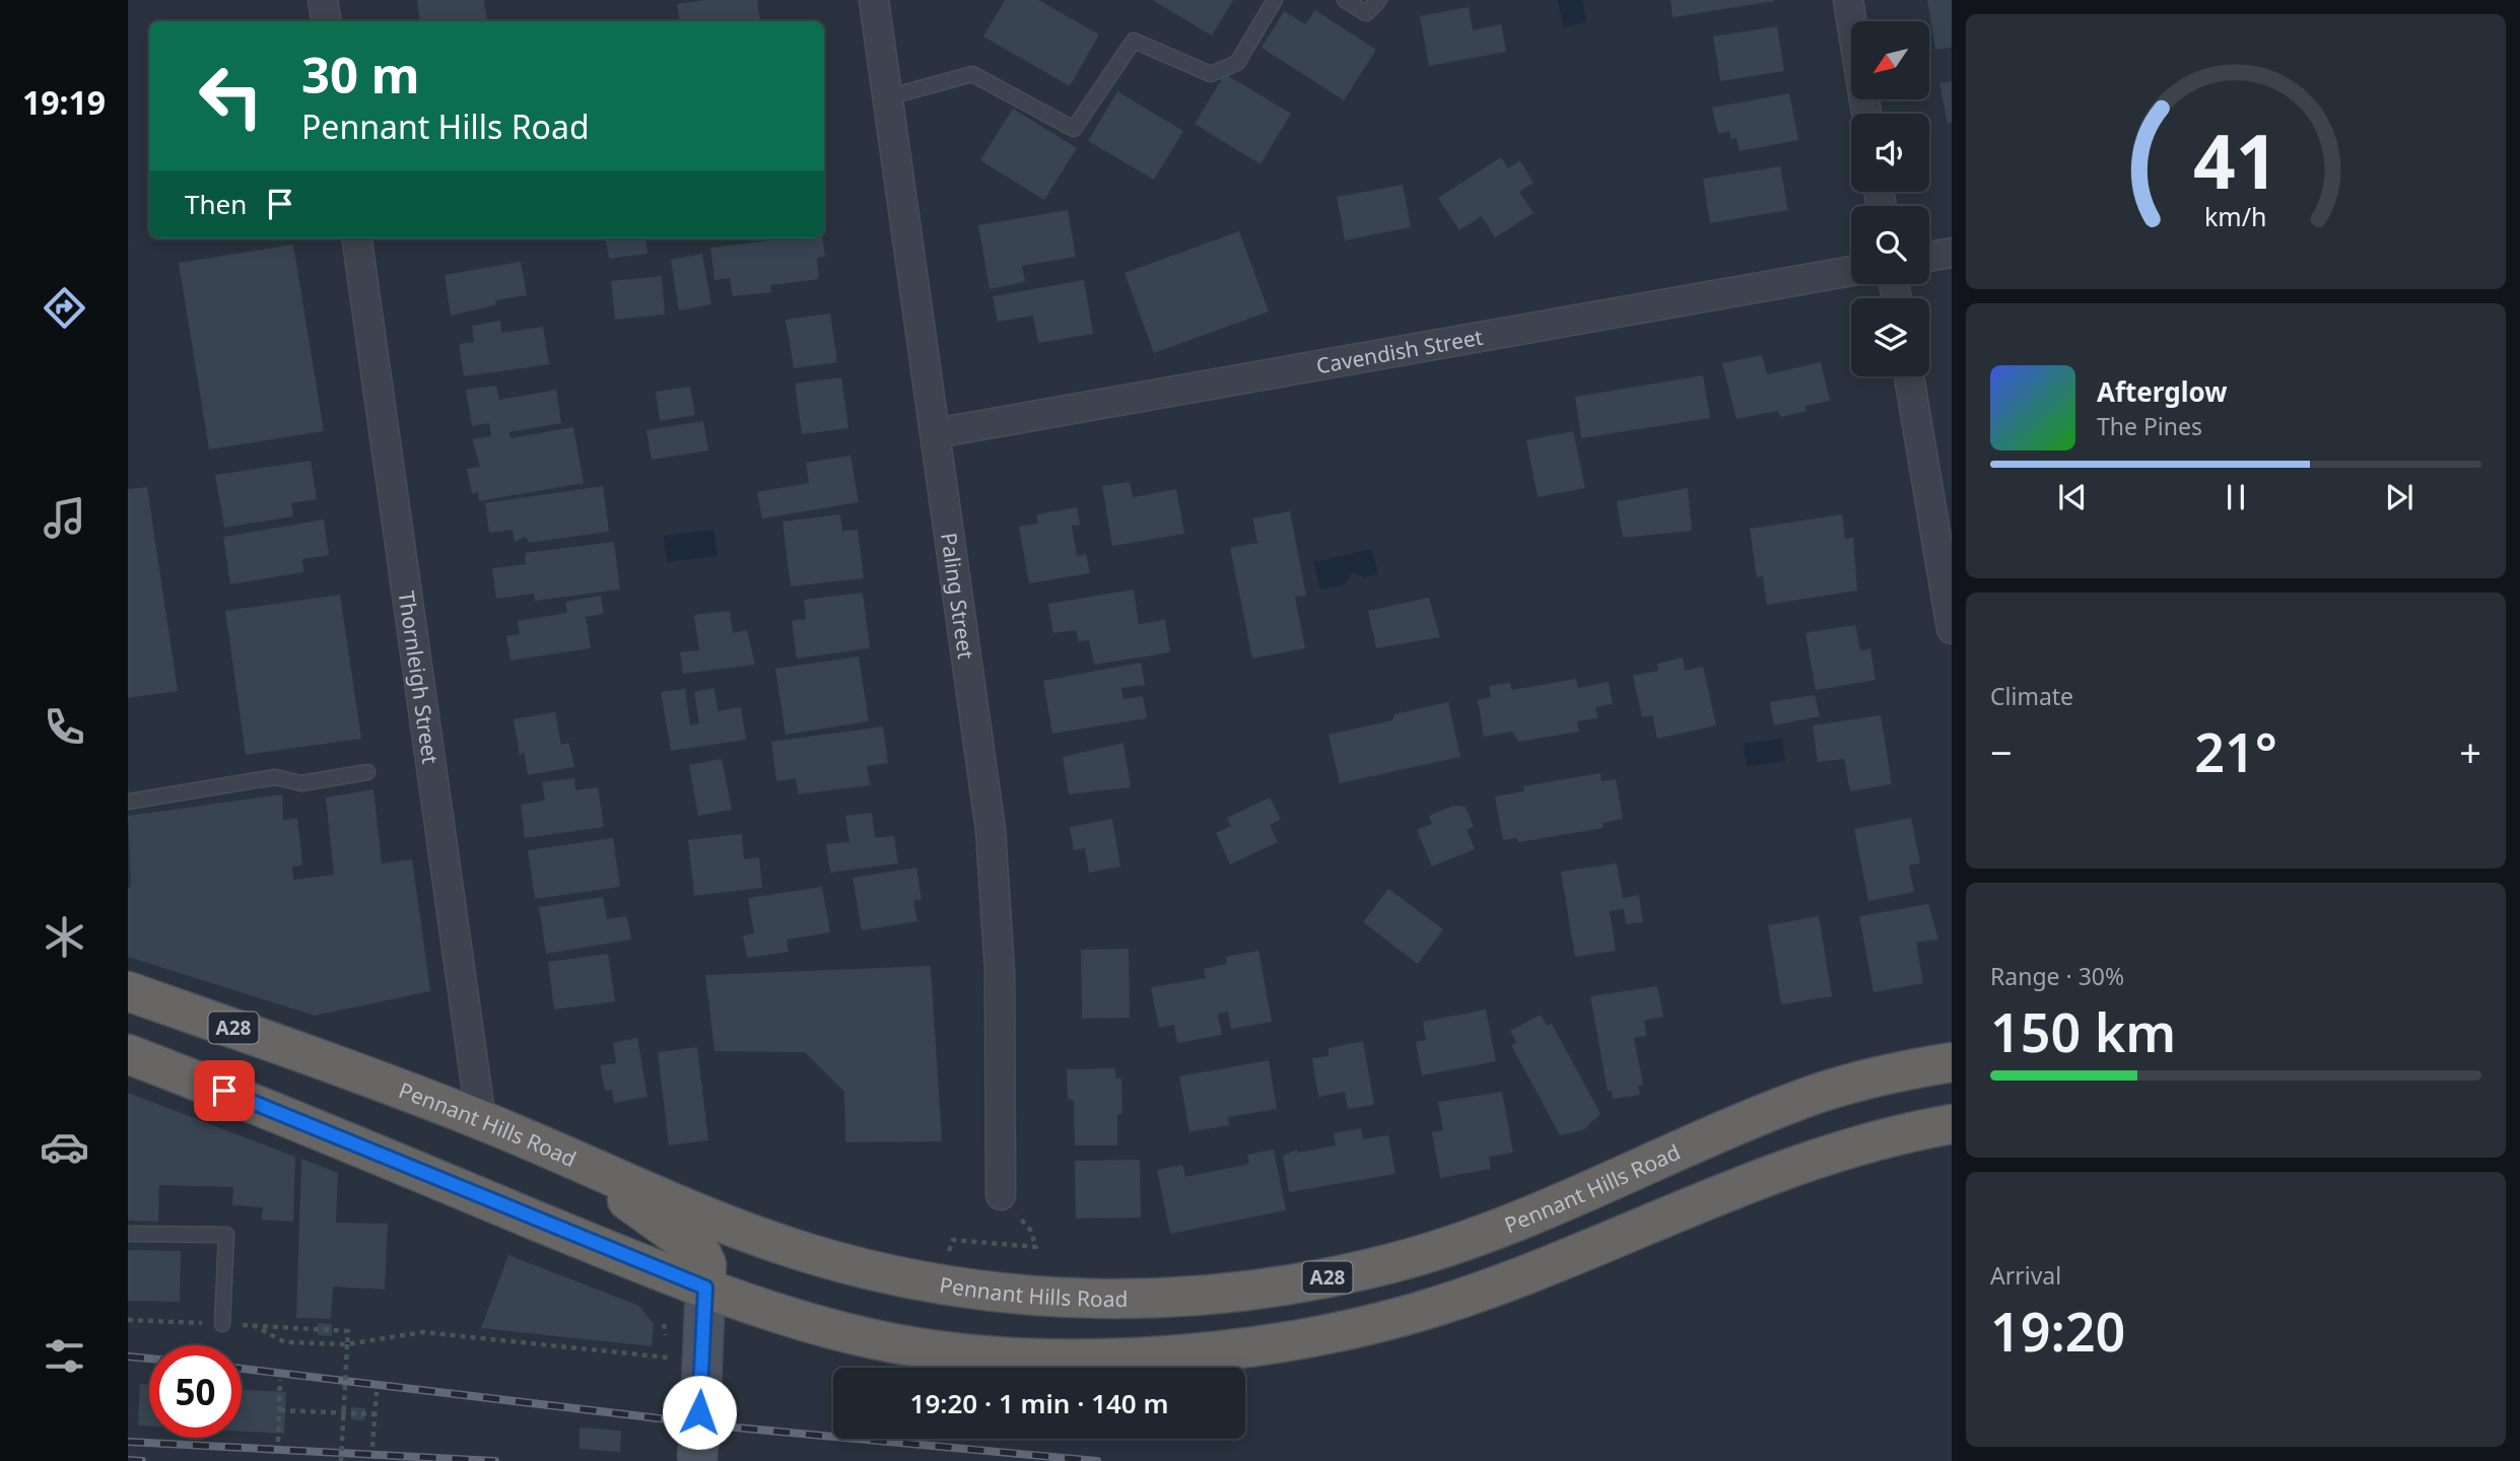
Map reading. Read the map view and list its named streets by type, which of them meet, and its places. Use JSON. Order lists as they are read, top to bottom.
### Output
{
  "streets": {
    "highway": ["A28", "Pennant Hills Road"],
    "street": ["Cavendish Street", "Paling Street", "Thornleigh Street"]
  },
  "crossings": [
    ["Cavendish Street", "Paling Street"],
    ["Thornleigh Street", "Pennant Hills Road"]
  ],
  "north": "bottom left",
  "page": {
    "tabs": "19:19",
    "turn": ["30 m", "Pennant Hills Road"],
    "then": "Then",
    "song": ["Afterglow", "The Pines"],
    "tile": [
      "Climate",
      ["Range · 30%", "150 km"],
      ["Arrival", "19:20"]
    ],
    "heat": ["−", "21°", "+"],
    "limit": "50",
    "trip": "19:20 · 1 min · 140 m",
    "gauge": ["41", "km/h"]
  }
}
